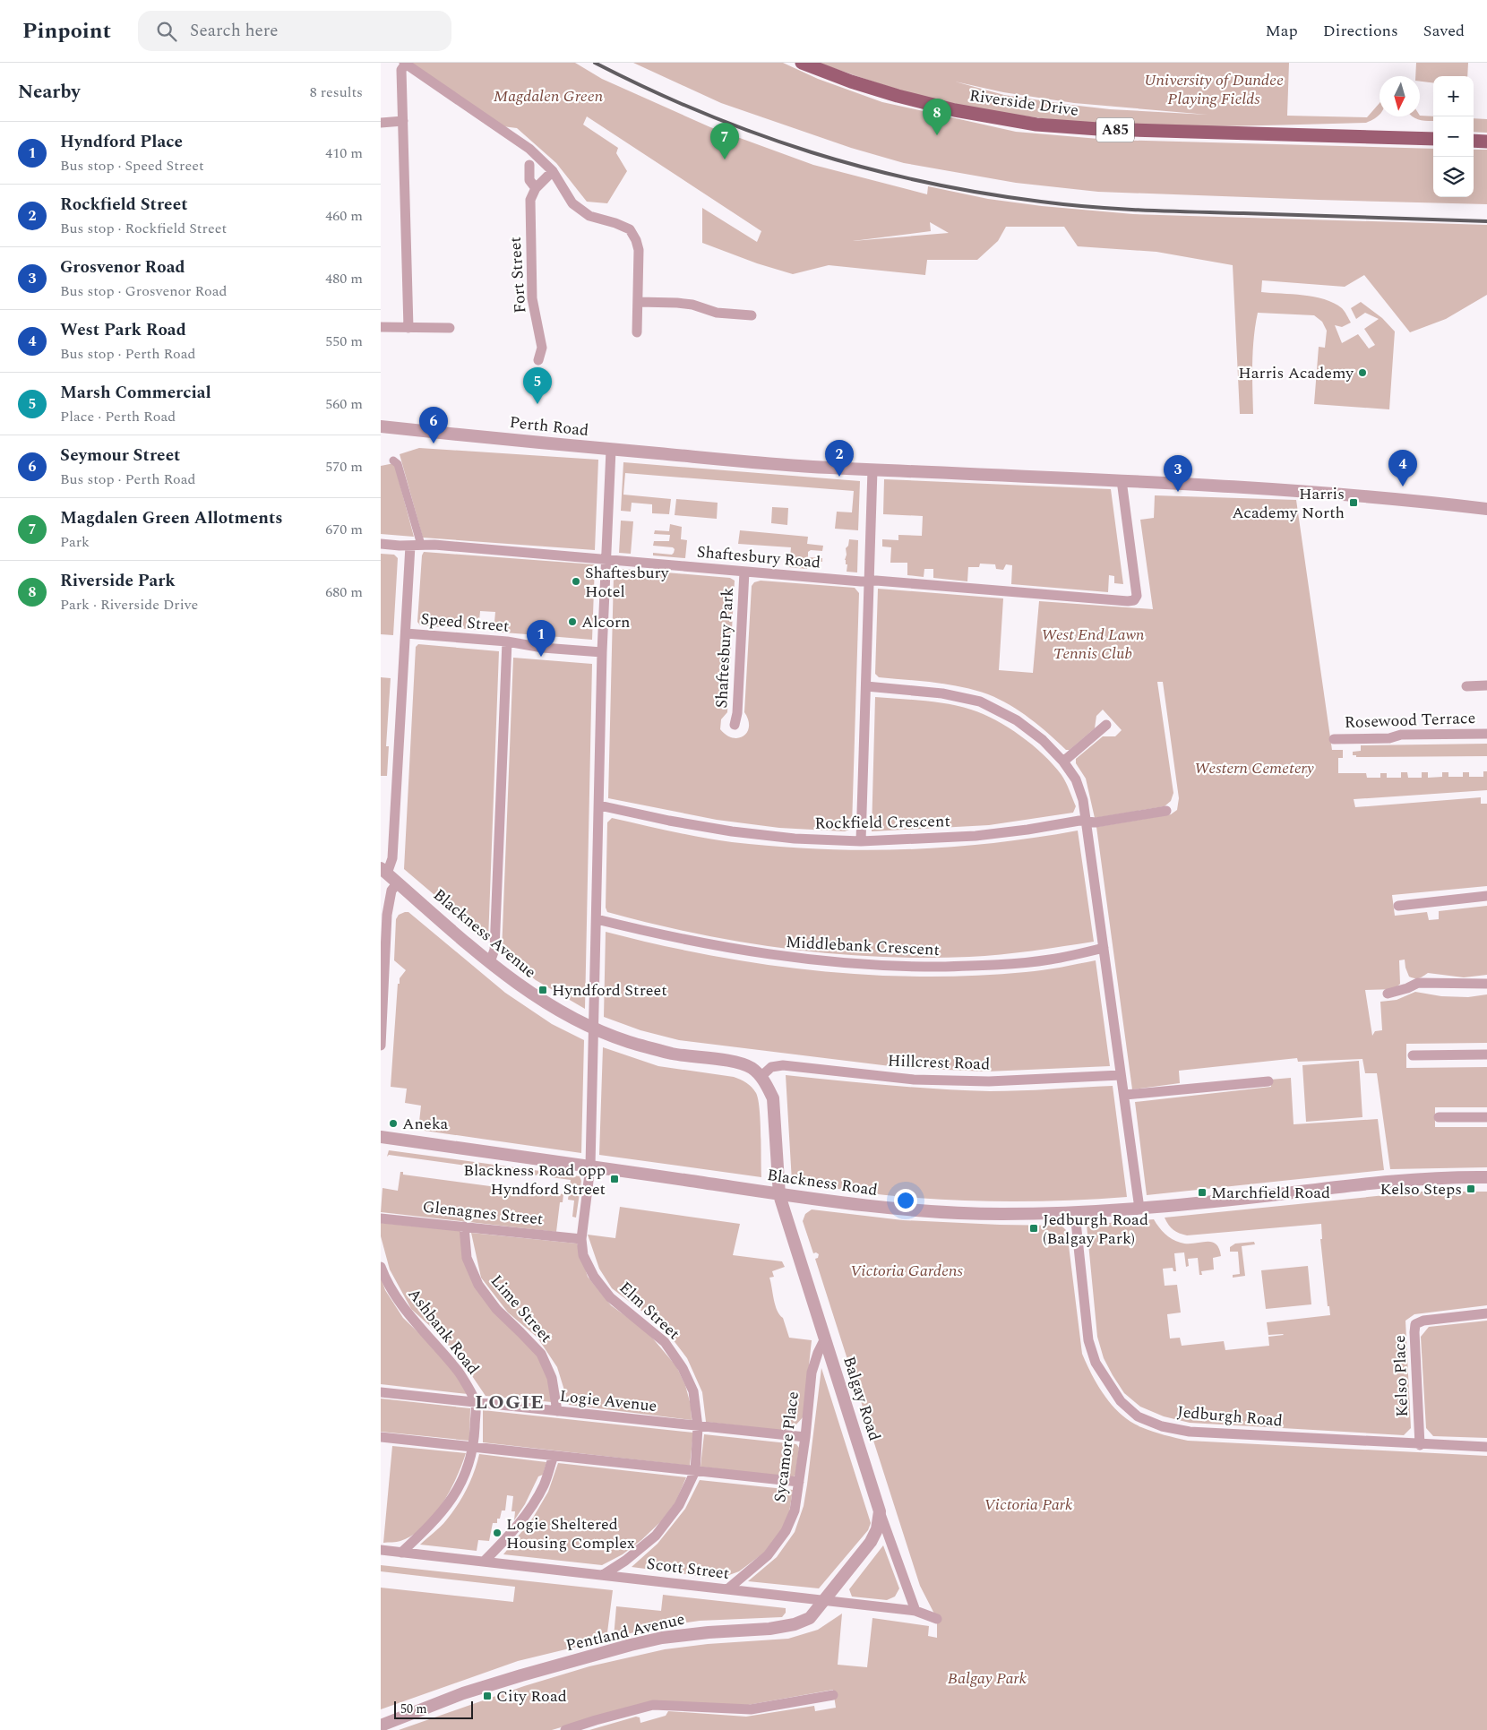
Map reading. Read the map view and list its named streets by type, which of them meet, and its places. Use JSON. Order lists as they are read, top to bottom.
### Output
{
  "streets": {
    "main road": ["Riverside Drive", "A85"],
    "street": [
      "Fort Street",
      "Perth Road",
      "Shaftesbury Road",
      "Speed Street",
      "Shaftesbury Park",
      "Rosewood Terrace",
      "Rockfield Crescent",
      "Blackness Avenue",
      "Middlebank Crescent",
      "Hillcrest Road",
      "Blackness Road",
      "Glenagnes Street",
      "Lime Street",
      "Elm Street",
      "Ashbank Road",
      "Kelso Place",
      "Balgay Road",
      "Logie Avenue",
      "Jedburgh Road",
      "Sycamore Place",
      "Scott Street",
      "Pentland Avenue"
    ]
  },
  "crossings": [
    ["Perth Road", "Shaftesbury Road"],
    ["Shaftesbury Road", "Shaftesbury Park"],
    ["Blackness Avenue", "Hillcrest Road"],
    ["Blackness Avenue", "Blackness Road"],
    ["Blackness Avenue", "Balgay Road"],
    ["Blackness Road", "Elm Street"],
    ["Blackness Road", "Balgay Road"],
    ["Blackness Road", "Jedburgh Road"],
    ["Glenagnes Street", "Lime Street"],
    ["Glenagnes Street", "Elm Street"],
    ["Lime Street", "Logie Avenue"],
    ["Elm Street", "Logie Avenue"],
    ["Elm Street", "Scott Street"],
    ["Ashbank Road", "Logie Avenue"],
    ["Kelso Place", "Jedburgh Road"],
    ["Balgay Road", "Sycamore Place"],
    ["Balgay Road", "Scott Street"],
    ["Balgay Road", "Pentland Avenue"],
    ["Logie Avenue", "Sycamore Place"],
    ["Sycamore Place", "Scott Street"],
    ["Scott Street", "Pentland Avenue"]
  ],
  "districts": ["LOGIE"],
  "parks": [
    "University of Dundee Playing Fields",
    "Magdalen Green",
    "West End Lawn Tennis Club",
    "Western Cemetery",
    "Victoria Gardens",
    "Victoria Park",
    "Balgay Park"
  ],
  "places": {
    "other": [
      "Harris Academy",
      "Shaftesbury Hotel",
      "Alcorn",
      "Aneka",
      "Logie Sheltered Housing Complex"
    ],
    "transit": [
      "Harris Academy North",
      "Hyndford Street",
      "Blackness Road opp Hyndford Street",
      "Kelso Steps",
      "Marchfield Road",
      "Jedburgh Road (Balgay Park)",
      "City Road"
    ]
  },
  "scale_bar": "50 m",
  "north": "bottom",
  "page": {
    "header": "Pinpoint",
    "search": "Search here",
    "nav": ["Map", "Directions", "Saved"],
    "heading": ["Nearby", "8 results"],
    "map_buttons": ["+", "−"],
    "pins": [
      "8",
      "7",
      "5",
      "6",
      "2",
      "4",
      "3",
      "1"
    ],
    "list": [
      {
        "mark": "1",
        "name": "Hyndford Place",
        "note": "Bus stop · Speed Street",
        "value": "410 m"
      },
      {
        "mark": "2",
        "name": "Rockfield Street",
        "note": "Bus stop · Rockfield Street",
        "value": "460 m"
      },
      {
        "mark": "3",
        "name": "Grosvenor Road",
        "note": "Bus stop · Grosvenor Road",
        "value": "480 m"
      },
      {
        "mark": "4",
        "name": "West Park Road",
        "note": "Bus stop · Perth Road",
        "value": "550 m"
      },
      {
        "mark": "5",
        "name": "Marsh Commercial",
        "note": "Place · Perth Road",
        "value": "560 m"
      },
      {
        "mark": "6",
        "name": "Seymour Street",
        "note": "Bus stop · Perth Road",
        "value": "570 m"
      },
      {
        "mark": "7",
        "name": "Magdalen Green Allotments",
        "note": "Park",
        "value": "670 m"
      },
      {
        "mark": "8",
        "name": "Riverside Park",
        "note": "Park · Riverside Drive",
        "value": "680 m"
      }
    ],
    "scale": "50 m"
  }
}
